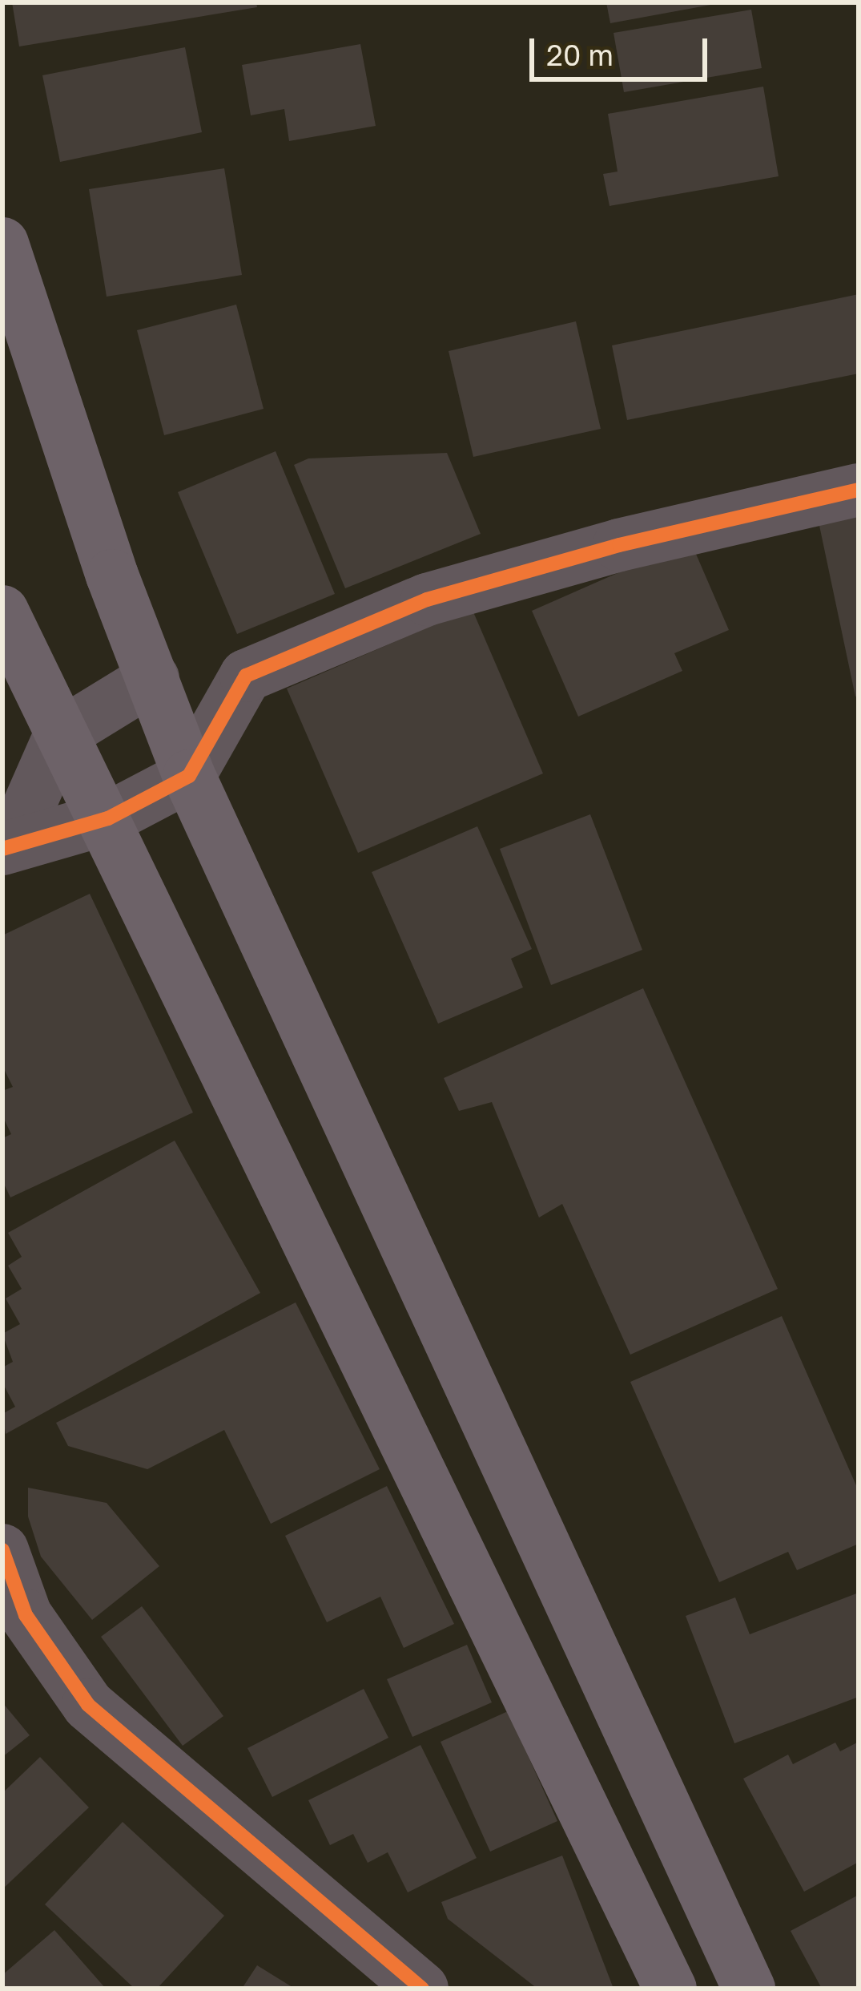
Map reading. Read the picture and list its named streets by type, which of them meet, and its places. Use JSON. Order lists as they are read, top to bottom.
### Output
{
  "scale_bar": "20 m"
}
